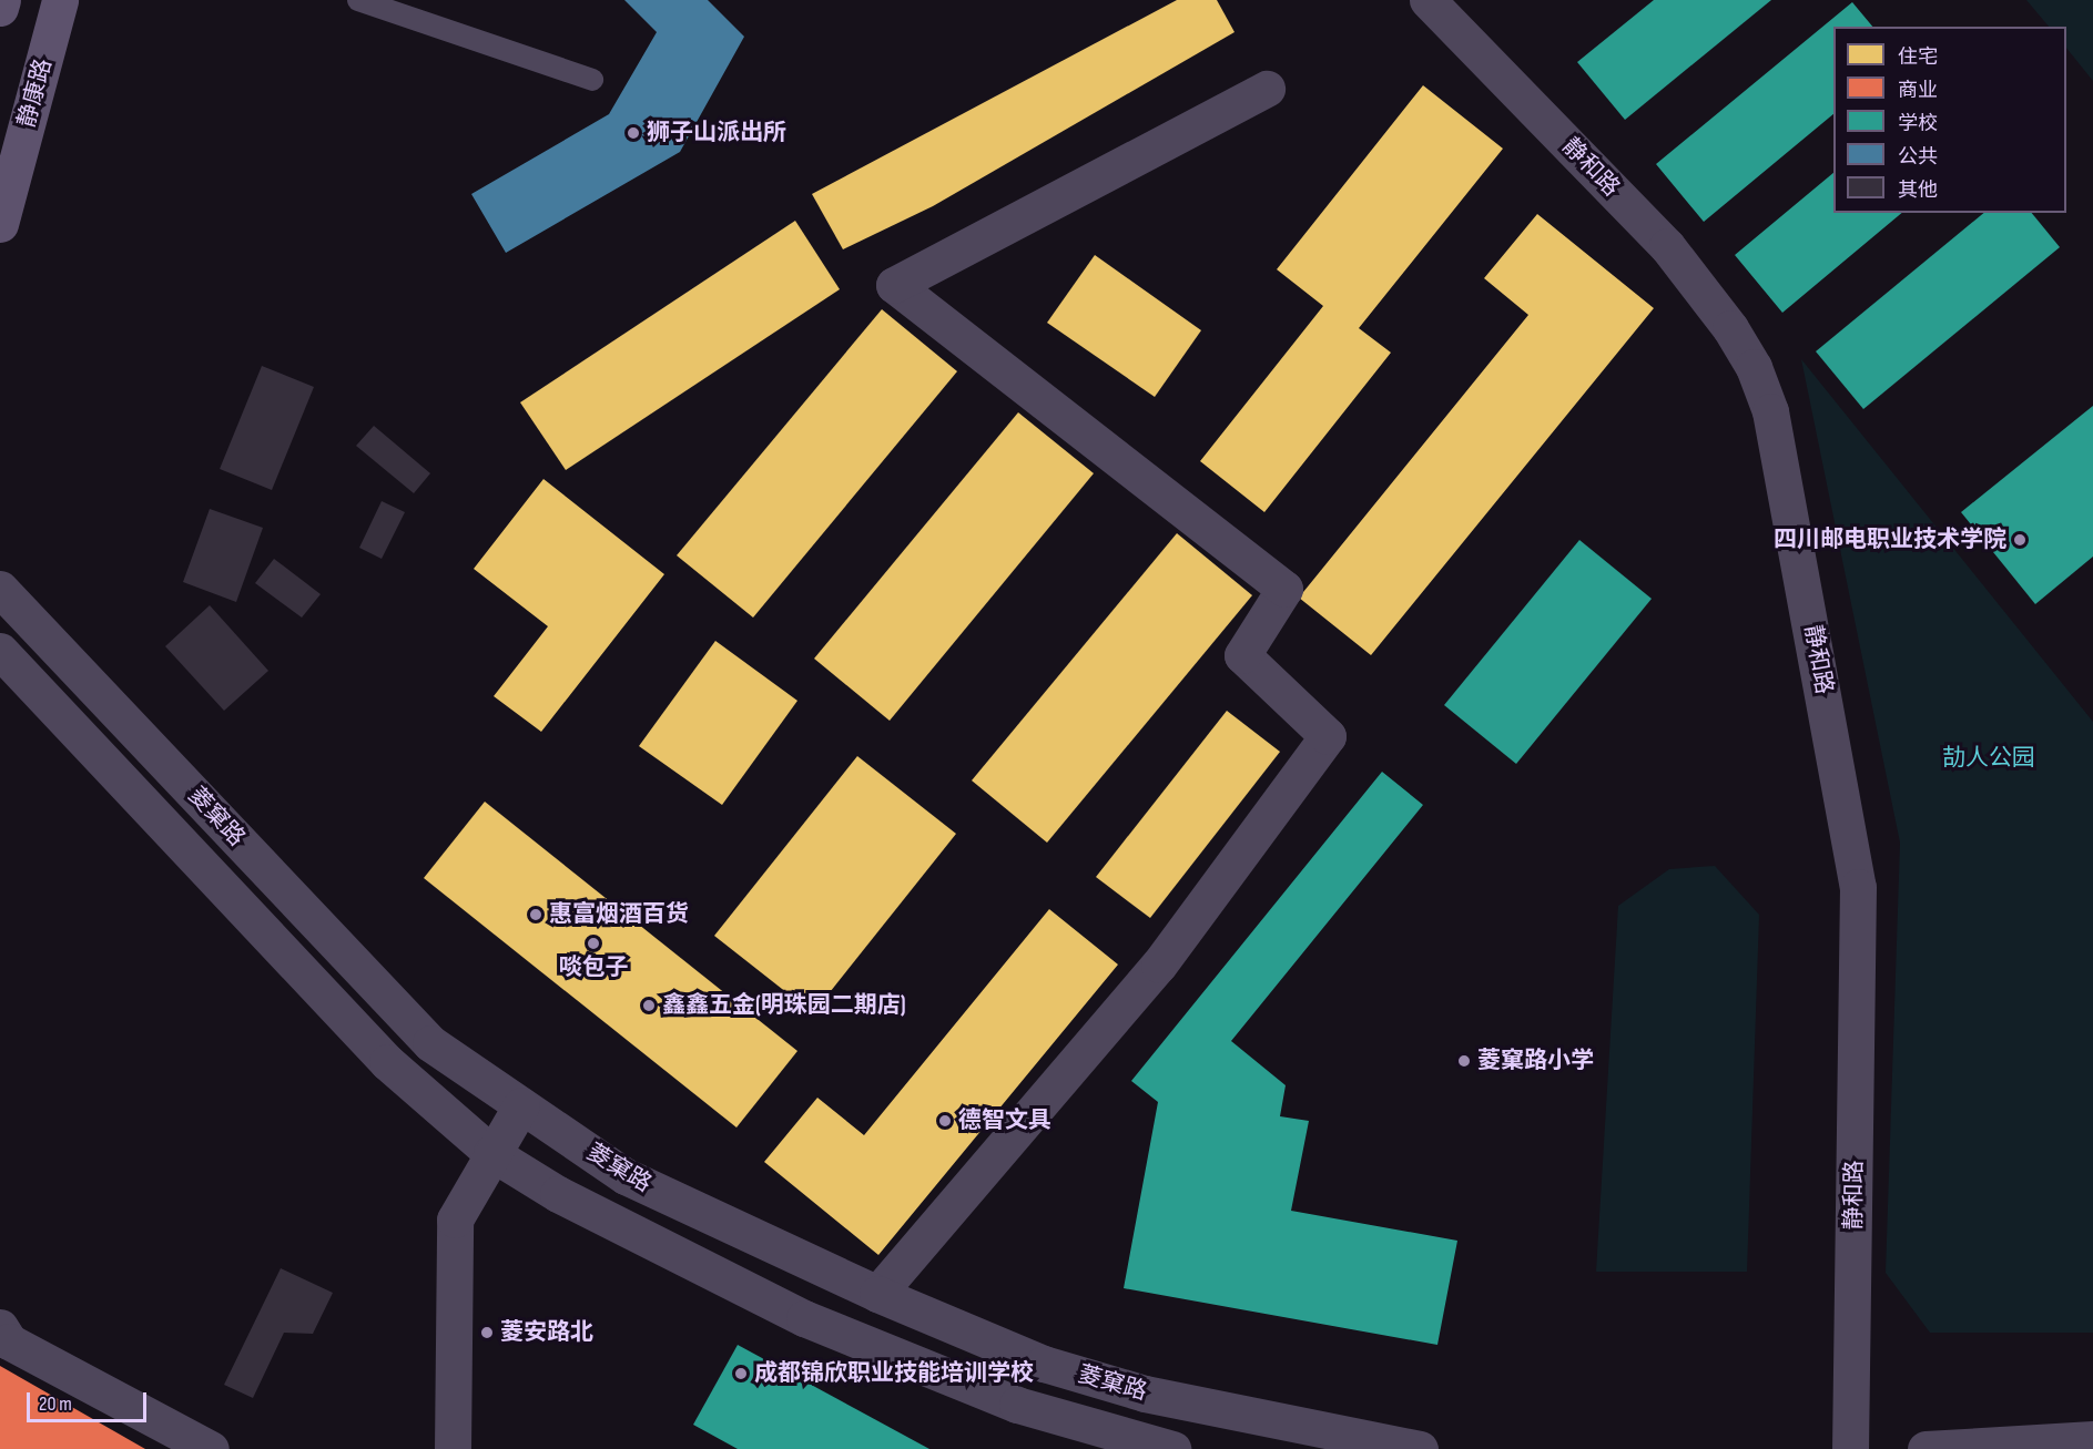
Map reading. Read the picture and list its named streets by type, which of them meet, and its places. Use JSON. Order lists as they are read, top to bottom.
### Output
{
  "streets": {
    "main road": ["静康路"],
    "street": ["静和路", "菱窠路"]
  },
  "parks": ["劼人公园"],
  "places": [
    "狮子山派出所",
    "四川邮电职业技术学院",
    "惠富烟酒百货",
    "啖包子",
    "鑫鑫五金(明珠园二期店)",
    "菱窠路小学",
    "德智文具",
    "菱安路北",
    "成都锦欣职业技能培训学校"
  ],
  "legend": [
    "住宅",
    "商业",
    "学校",
    "公共",
    "其他"
  ],
  "scale_bar": "20 m"
}
